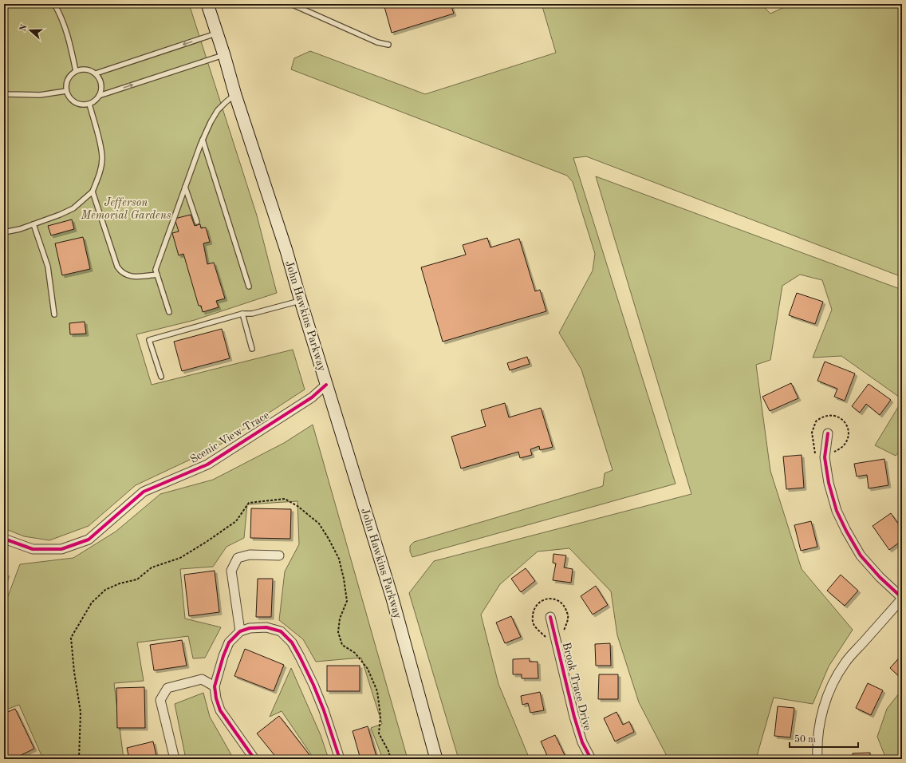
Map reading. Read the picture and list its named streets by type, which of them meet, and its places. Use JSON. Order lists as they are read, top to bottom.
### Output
{
  "streets": {
    "main road": ["John Hawkins Parkway"],
    "street": ["Scenic View Trace", "Brook Trace Drive"]
  },
  "crossings": [
    ["John Hawkins Parkway", "Scenic View Trace"]
  ],
  "parks": ["Jefferson Memorial Gardens"],
  "scale_bar": "50 m",
  "north": "left"
}
